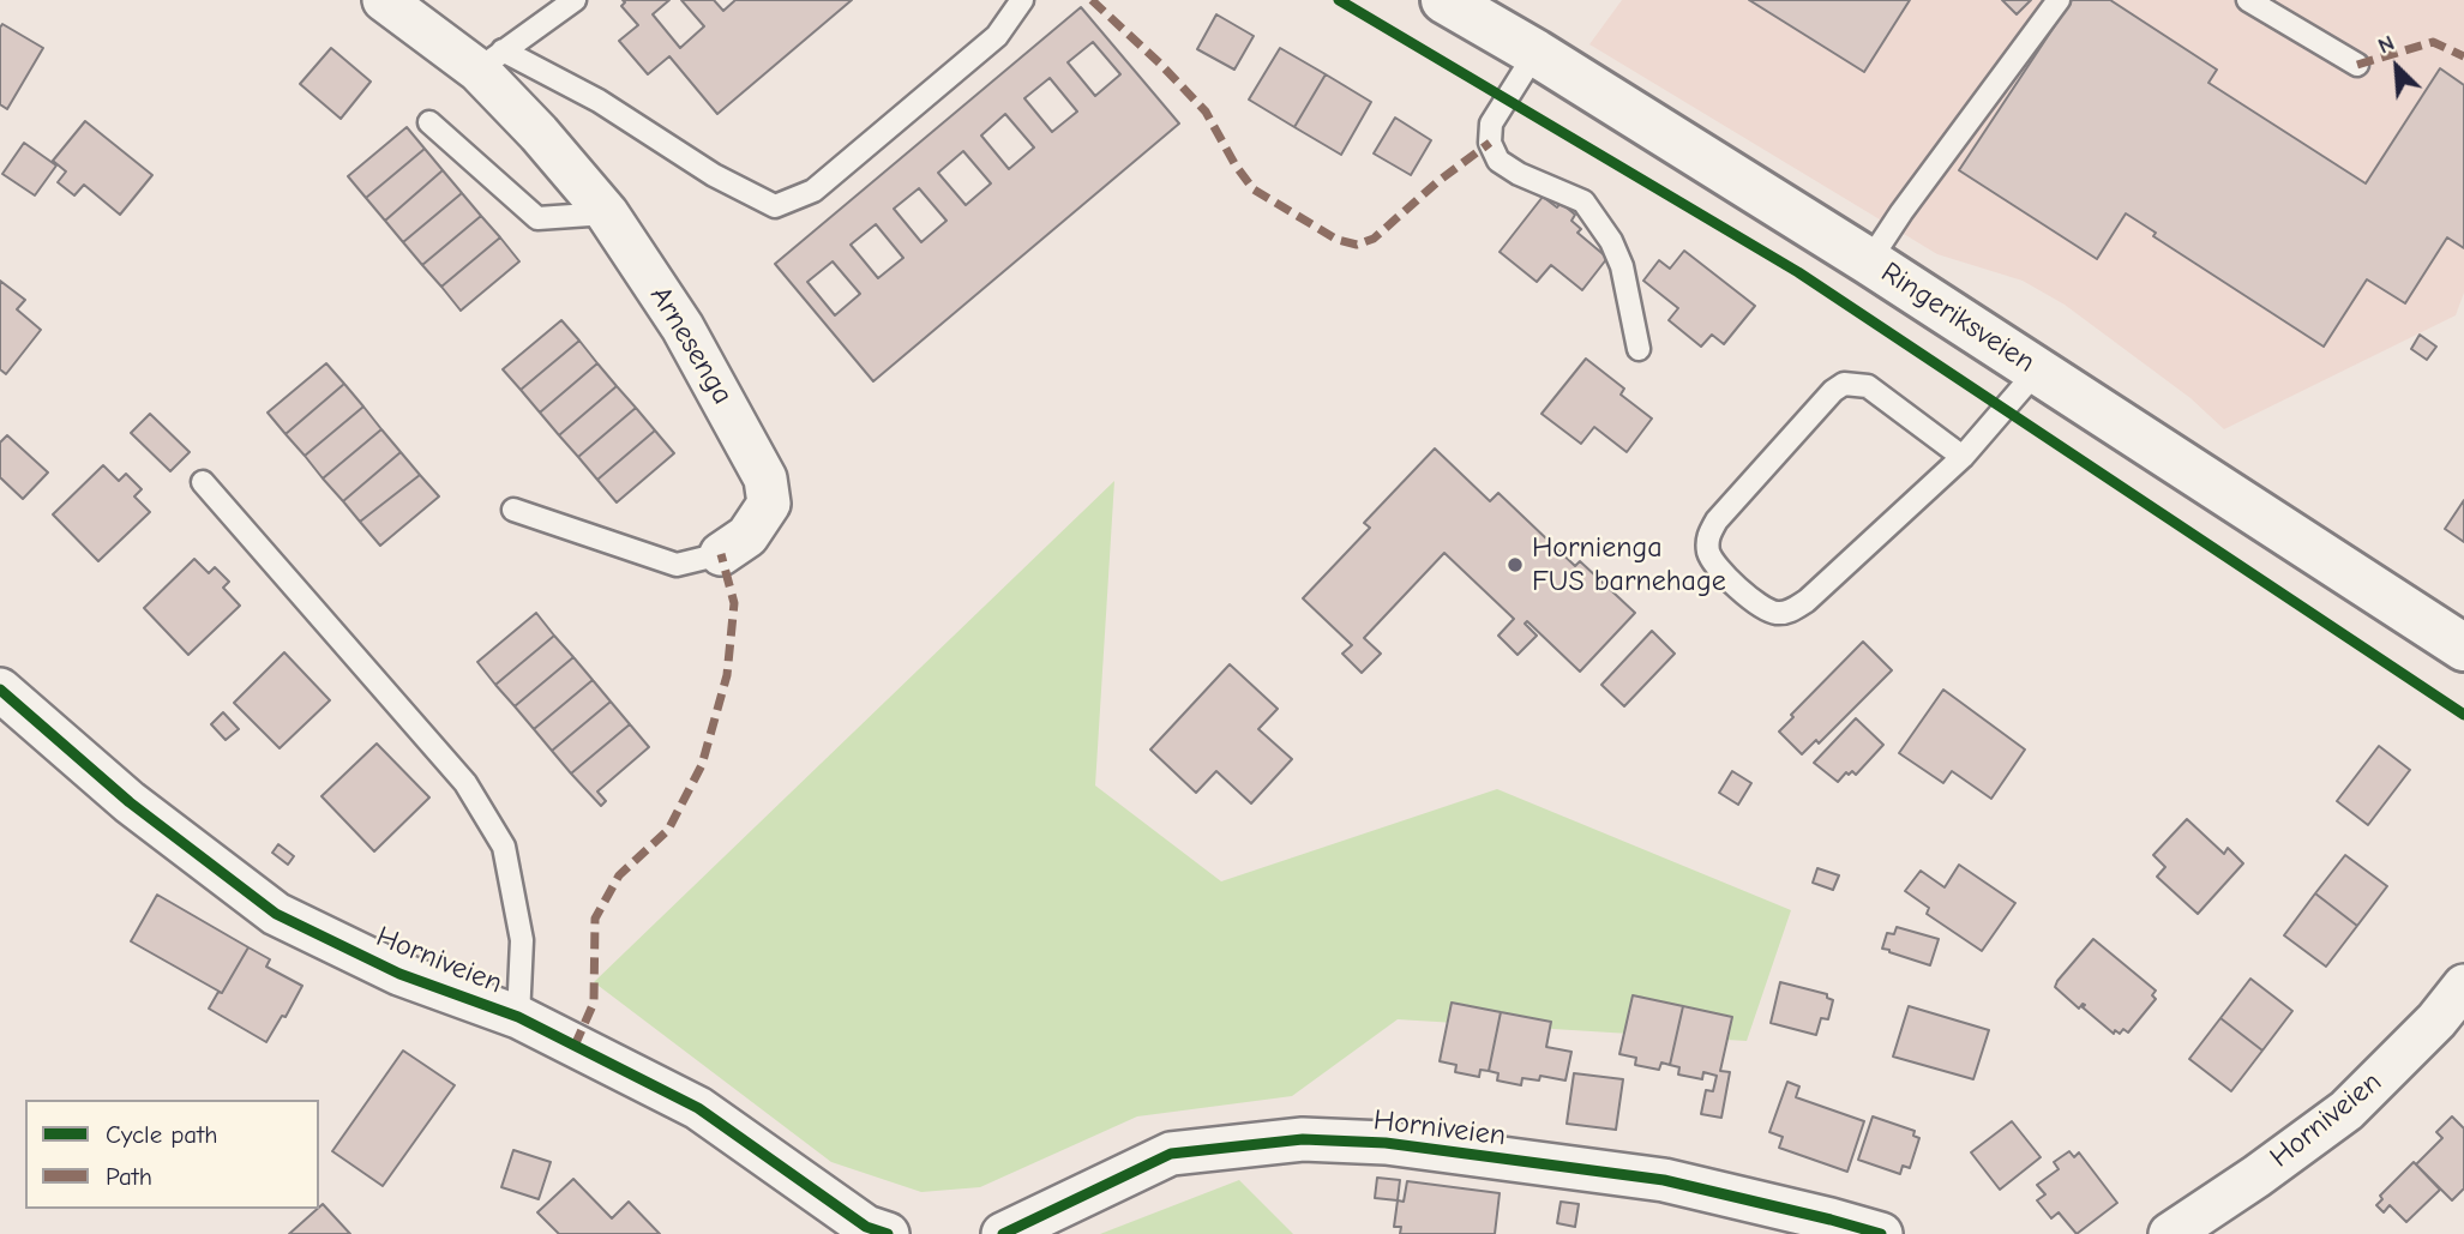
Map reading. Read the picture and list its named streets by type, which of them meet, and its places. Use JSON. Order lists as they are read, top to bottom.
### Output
{
  "streets": {
    "main road": ["Ringeriksveien"],
    "street": ["Arnesenga", "Horniveien"]
  },
  "places": ["Hornienga FUS barnehage"],
  "legend": ["Cycle path", "Path"],
  "north": "top left"
}
